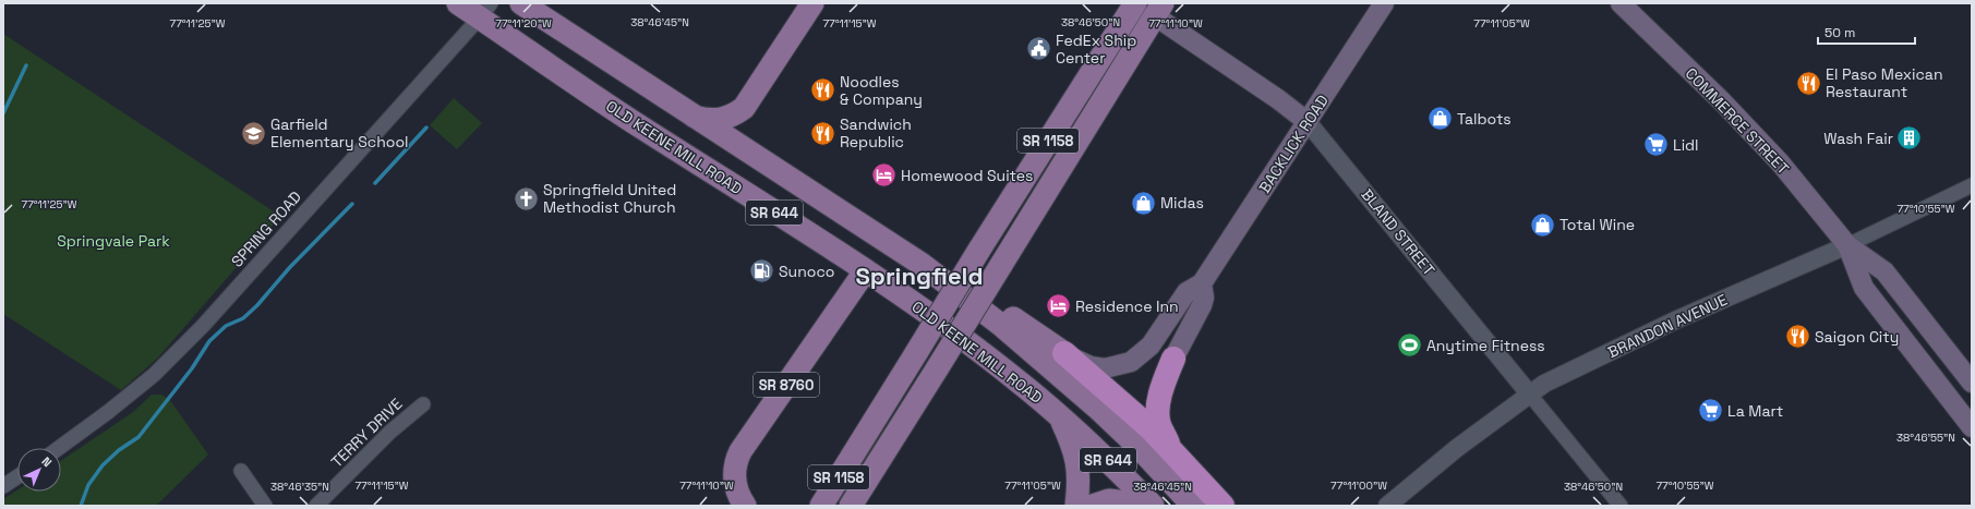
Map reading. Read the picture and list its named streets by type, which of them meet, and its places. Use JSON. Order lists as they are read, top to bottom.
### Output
{
  "streets": {
    "main road": [
      "COMMERCE STREET",
      "SR 1158",
      "BACKLICK ROAD",
      "OLD KEENE MILL ROAD",
      "SR 644",
      "BLAND STREET",
      "SR 8760"
    ],
    "street": ["SPRING ROAD", "BRANDON AVENUE", "TERRY DRIVE"]
  },
  "crossings": [
    ["COMMERCE STREET", "BRANDON AVENUE"],
    ["SR 1158", "BLAND STREET"],
    ["BACKLICK ROAD", "BLAND STREET"],
    ["OLD KEENE MILL ROAD", "SPRING ROAD"],
    ["OLD KEENE MILL ROAD", "SR 8760"],
    ["BLAND STREET", "BRANDON AVENUE"]
  ],
  "districts": ["Springfield"],
  "parks": ["Springvale Park"],
  "places": {
    "public building": ["FedEx Ship Center"],
    "restaurant": [
      "El Paso Mexican Restaurant",
      "Noodles & Company",
      "Sandwich Republic",
      "Saigon City"
    ],
    "shop": ["Talbots", "Midas", "Total Wine"],
    "school or university": ["Garfield Elementary School"],
    "building": ["Wash Fair"],
    "supermarket": ["Lidl", "La Mart"],
    "hotel": ["Homewood Suites", "Residence Inn"],
    "church": ["Springfield United Methodist Church"],
    "fuel station": ["Sunoco"],
    "sports": ["Anytime Fitness"]
  },
  "scale_bar": "50 m",
  "north": "top right",
  "coordinates": [
    "38°46'50\"N",
    "38°46'45\"N",
    "77°11'25\"W",
    "77°11'20\"W",
    "77°11'15\"W",
    "77°11'10\"W",
    "77°11'05\"W",
    "77°10'55\"W",
    "38°46'55\"N",
    "77°11'00\"W",
    "38°46'35\"N"
  ]
}
